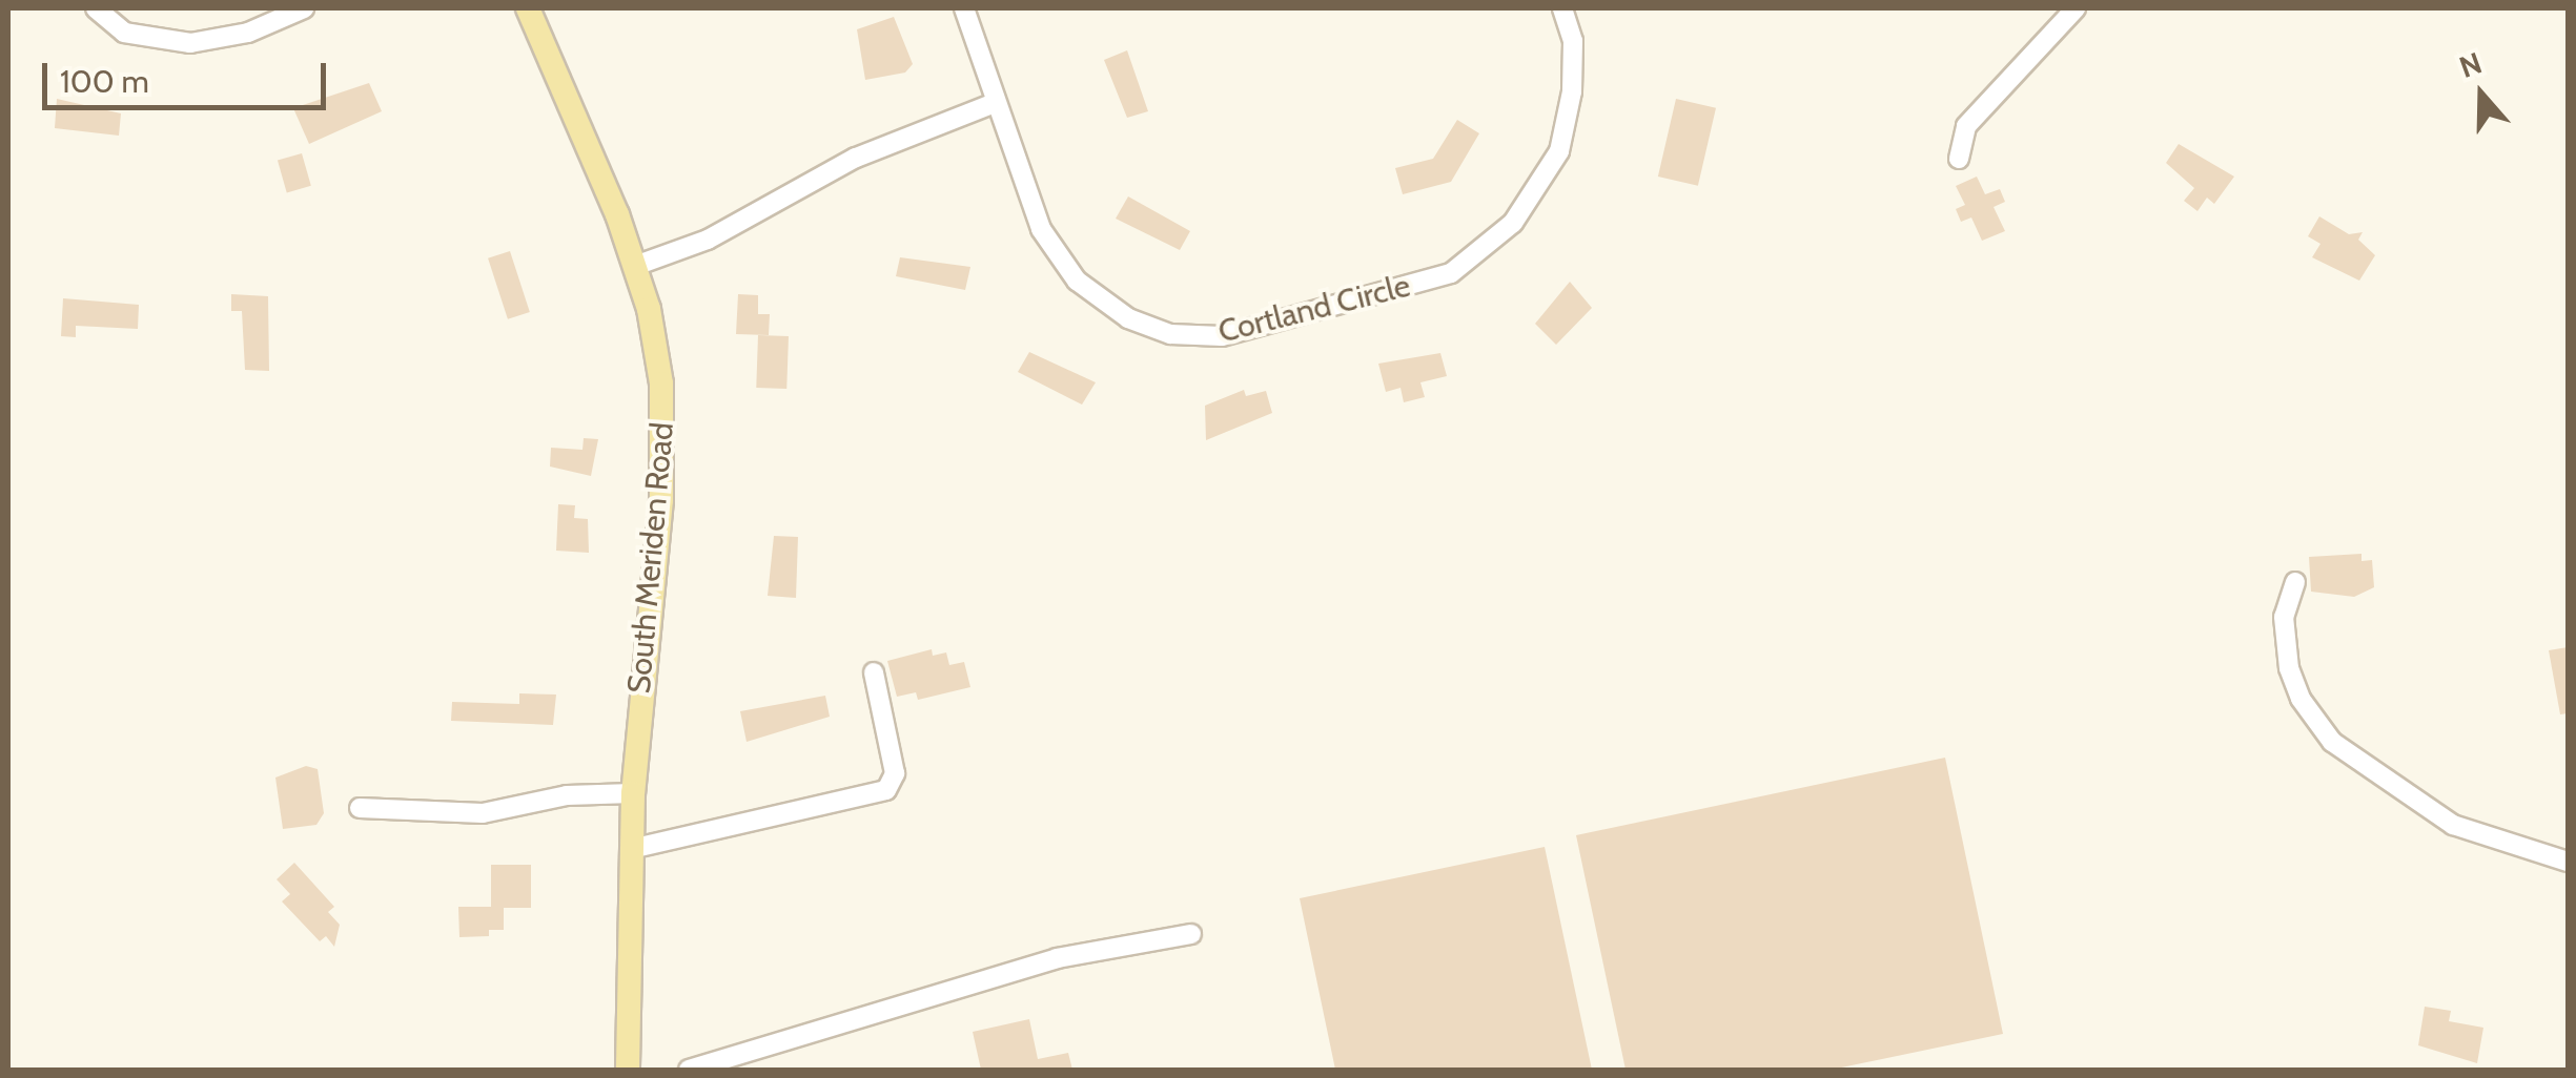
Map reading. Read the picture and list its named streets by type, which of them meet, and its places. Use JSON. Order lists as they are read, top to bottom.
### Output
{
  "streets": {
    "main road": ["South Meriden Road"],
    "street": ["Cortland Circle"]
  },
  "scale_bar": "100 m",
  "north": "top"
}
